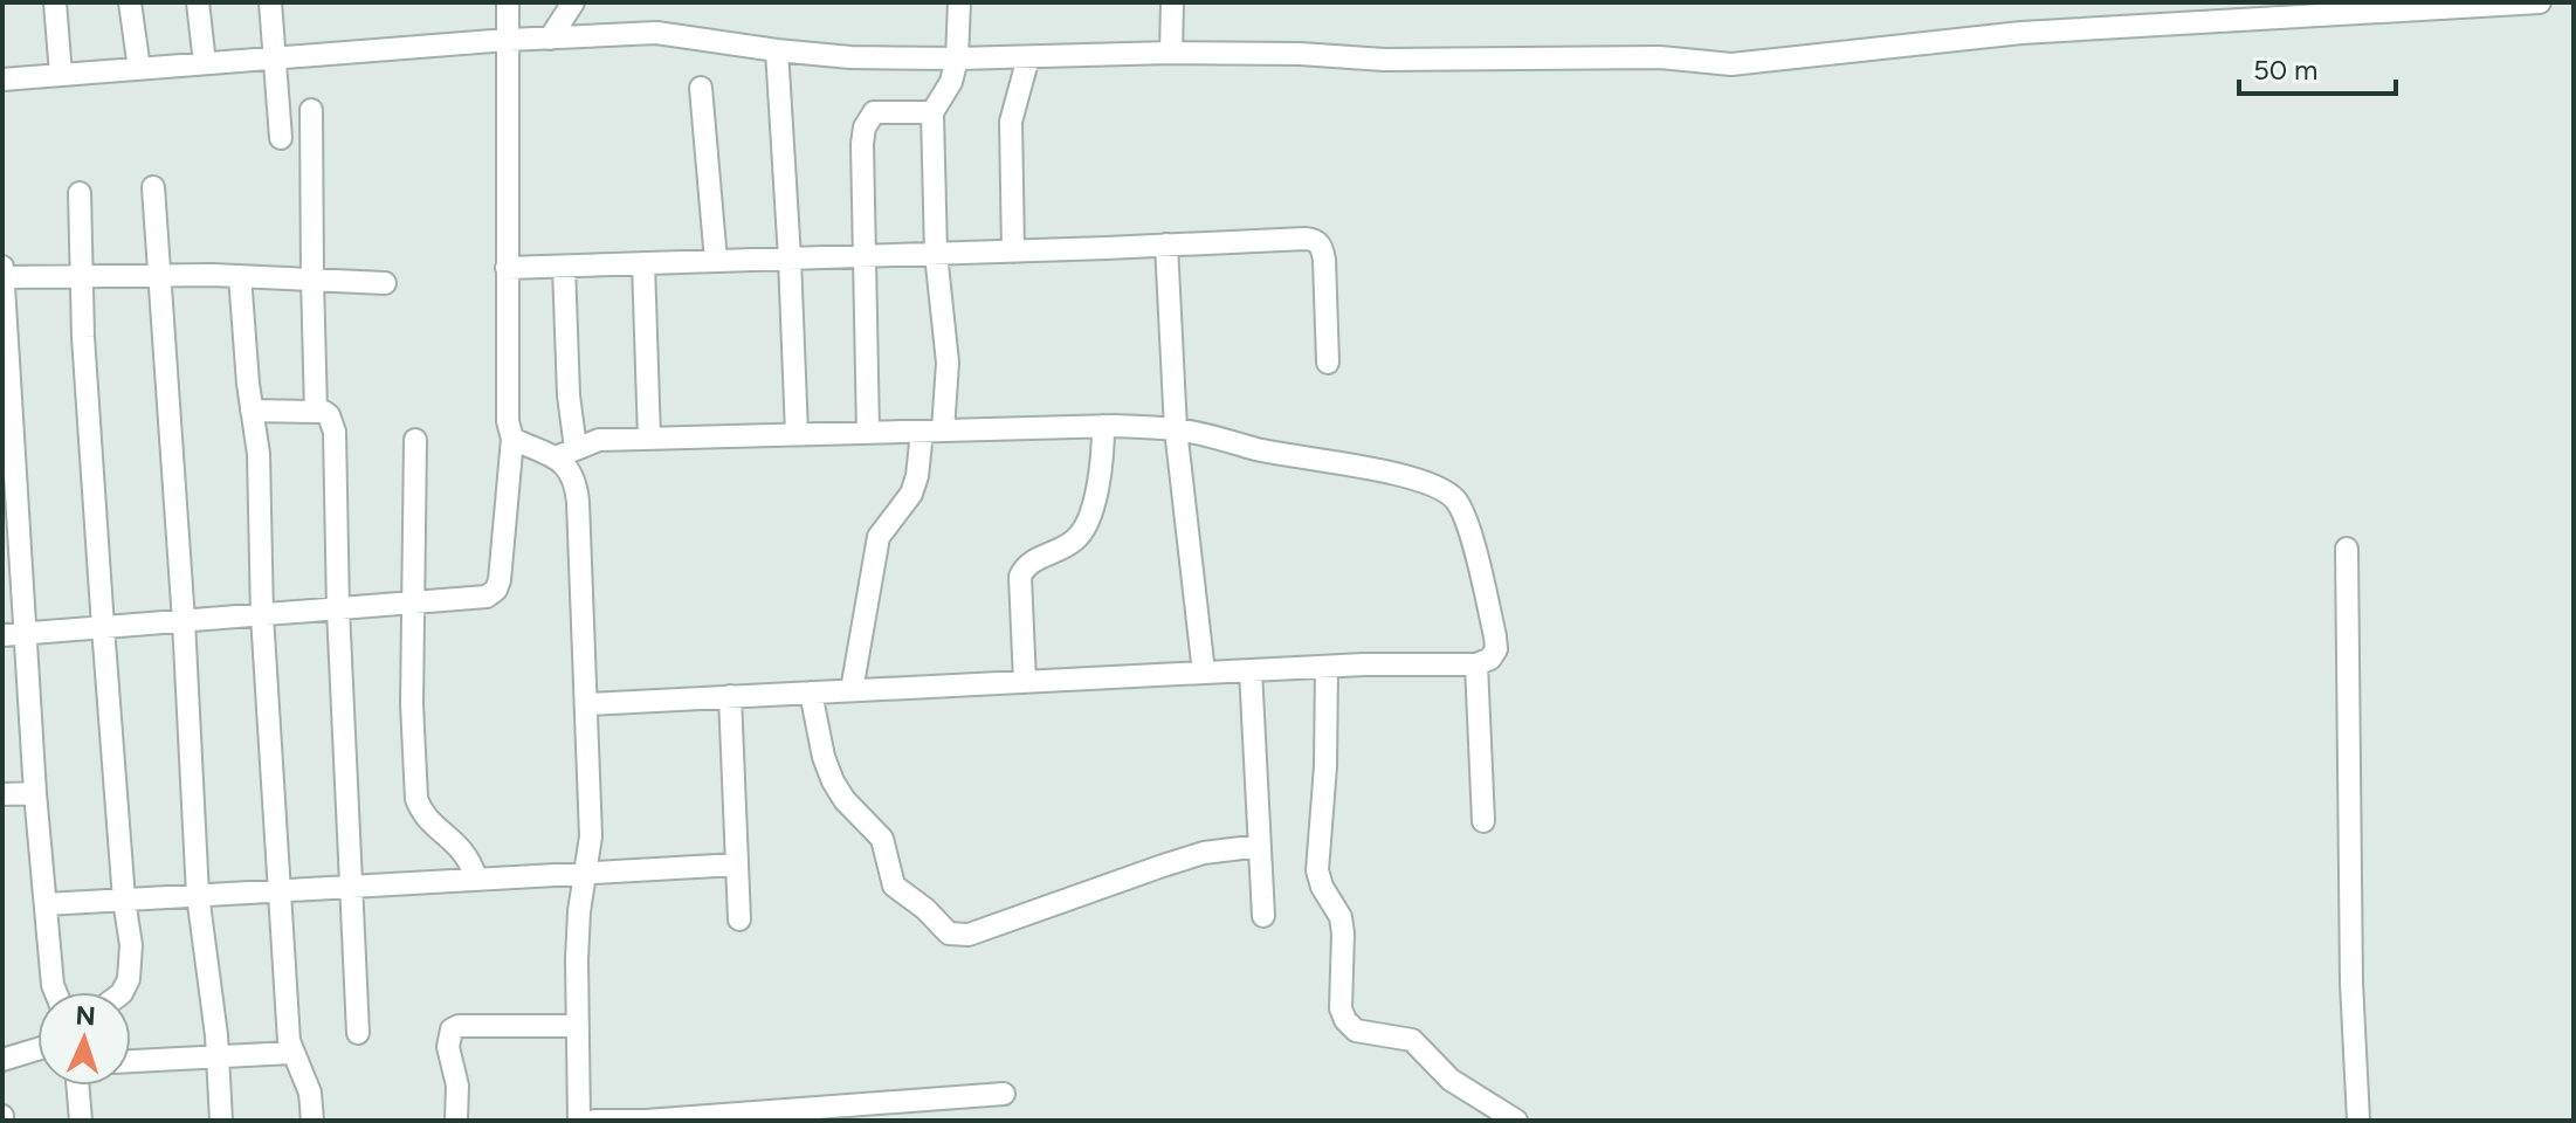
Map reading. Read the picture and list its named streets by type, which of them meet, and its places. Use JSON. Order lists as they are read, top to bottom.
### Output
{
  "scale_bar": "50 m",
  "north": "top"
}
